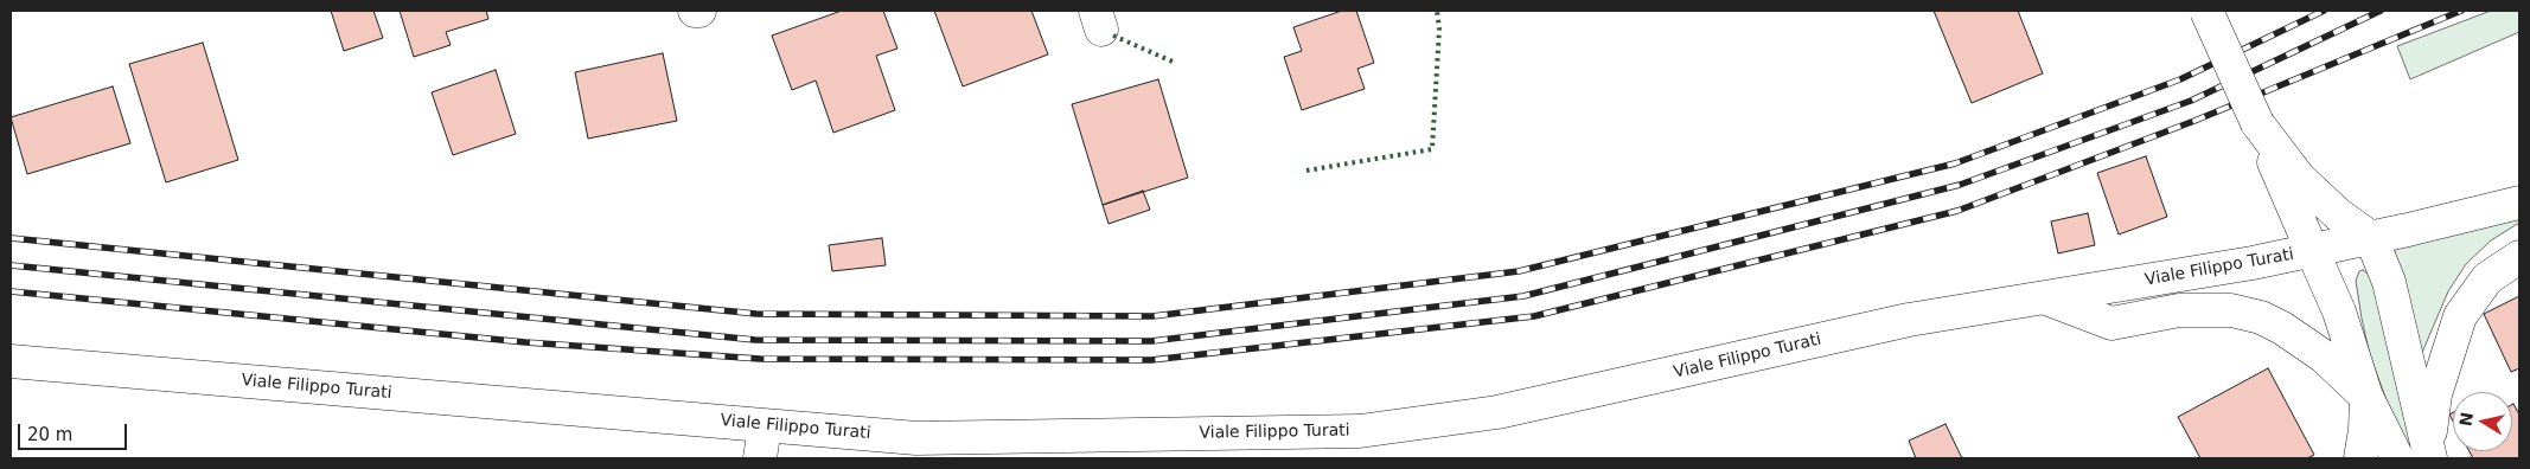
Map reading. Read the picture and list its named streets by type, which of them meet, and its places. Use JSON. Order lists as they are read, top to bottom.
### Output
{
  "streets": {
    "main road": ["Viale Filippo Turati"]
  },
  "scale_bar": "20 m",
  "north": "left"
}
